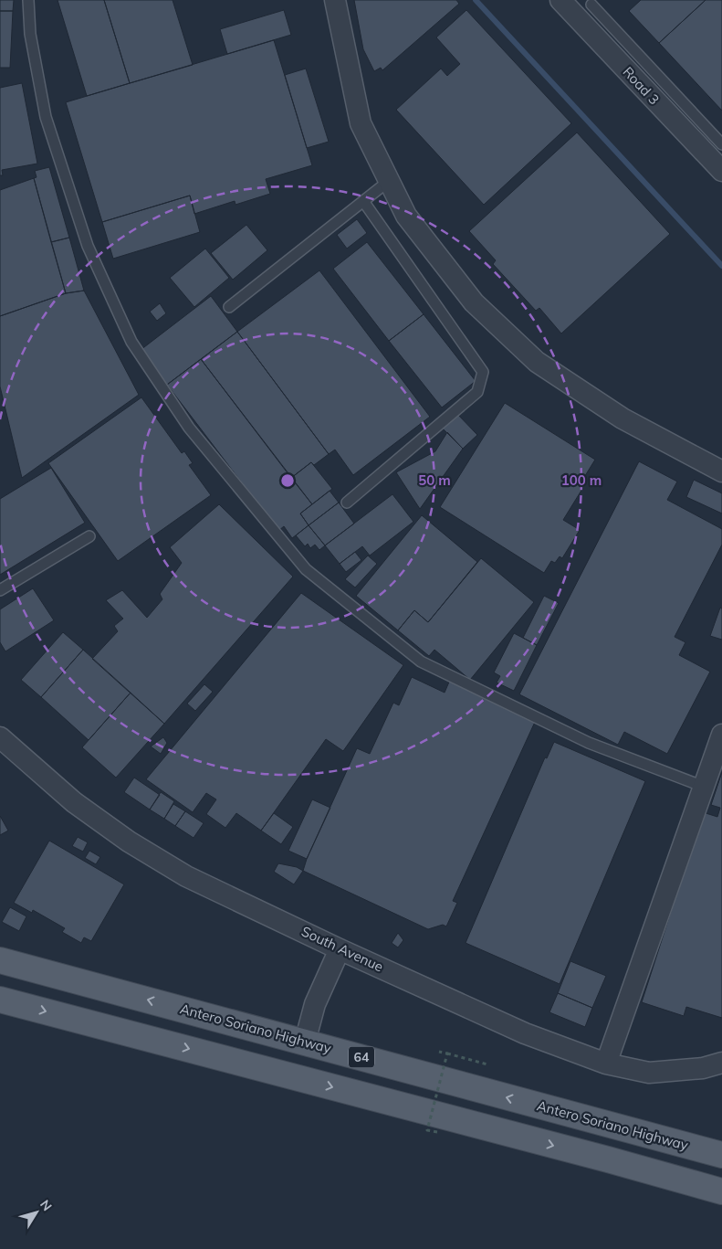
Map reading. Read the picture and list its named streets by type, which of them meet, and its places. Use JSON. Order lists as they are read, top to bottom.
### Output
{
  "streets": {
    "main road": ["Antero Soriano Highway", "64"],
    "street": ["Road 3", "South Avenue"]
  },
  "north": "top right",
  "rings": ["50 m", "100 m"]
}
